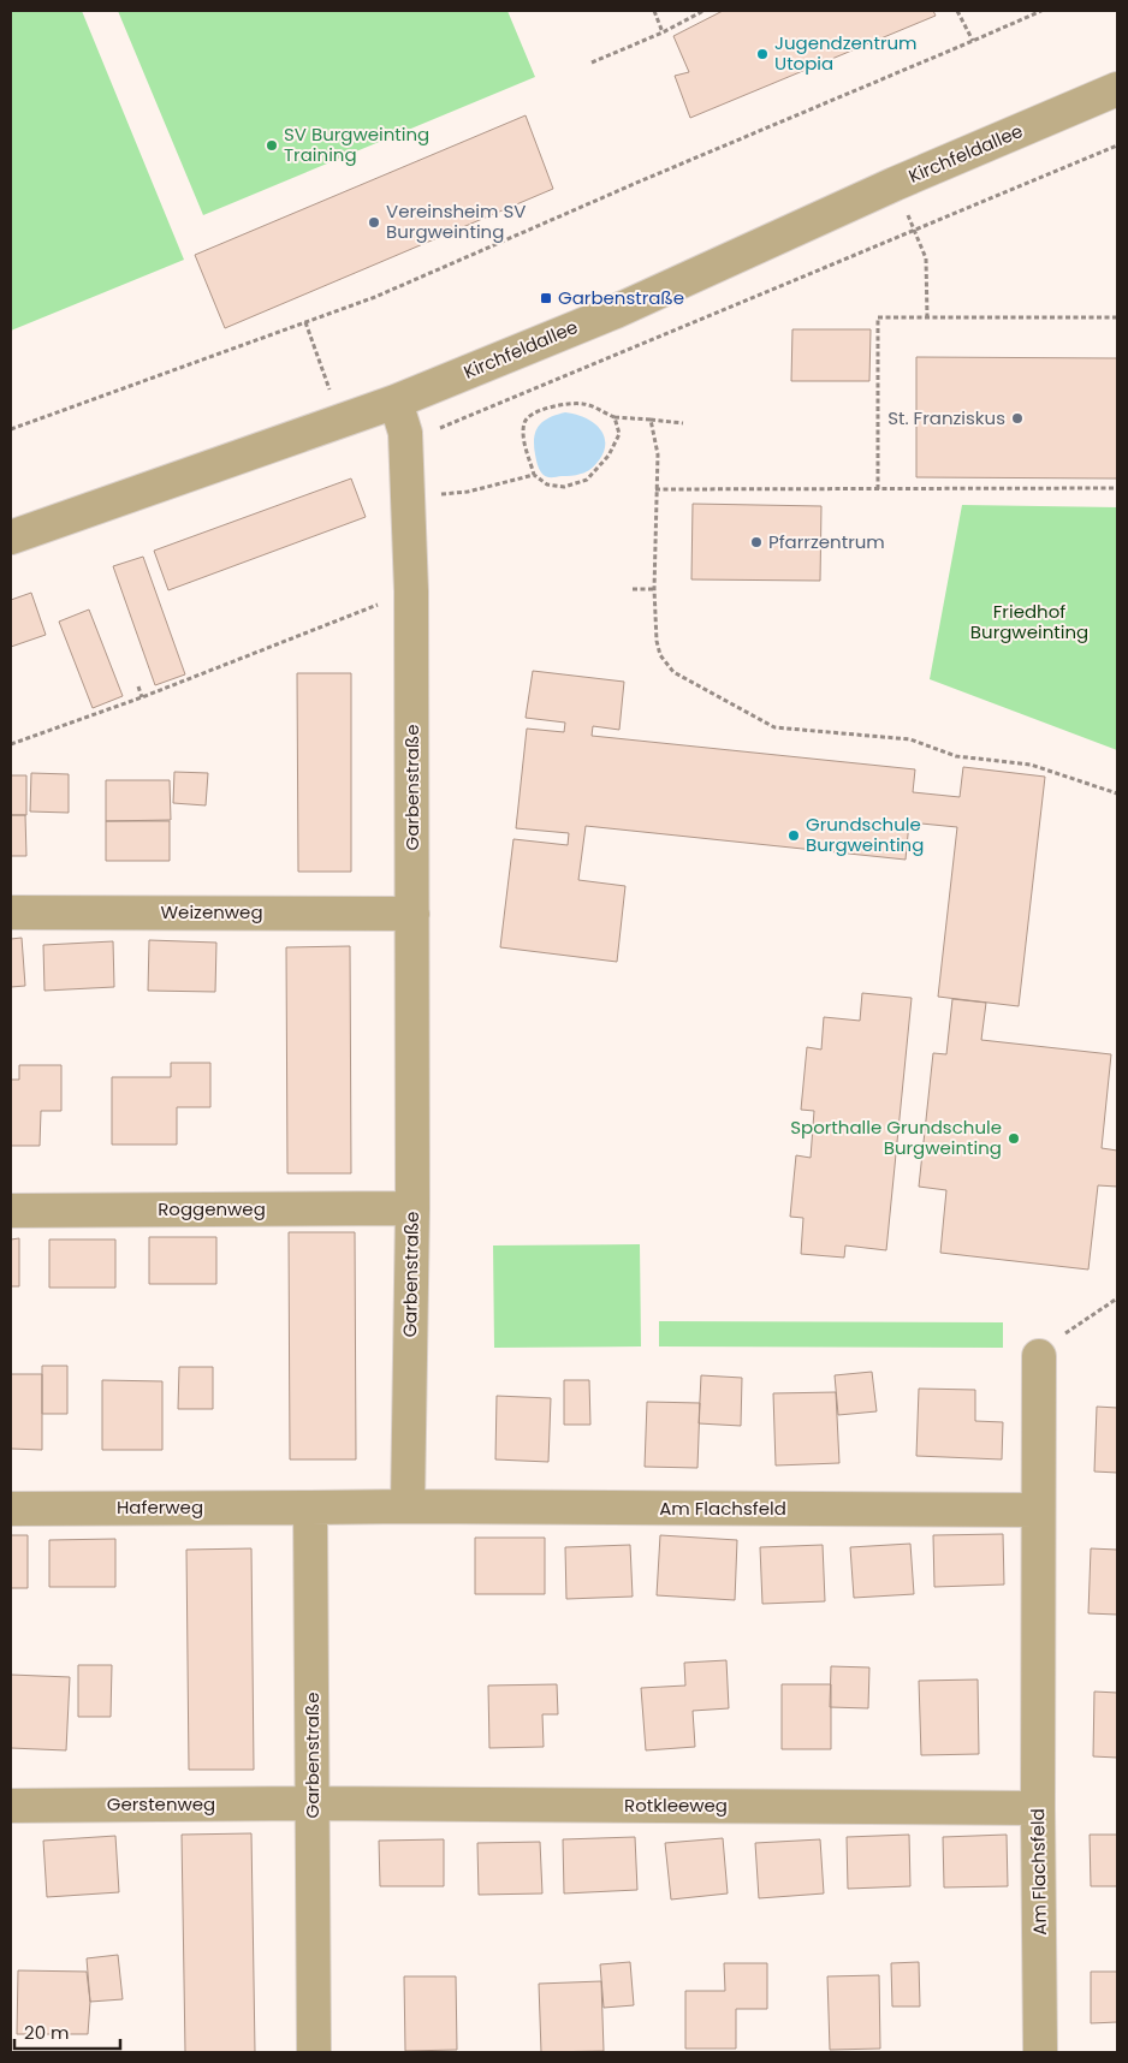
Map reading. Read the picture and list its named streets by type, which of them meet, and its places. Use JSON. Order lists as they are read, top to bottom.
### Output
{
  "streets": {
    "street": [
      "Kirchfeldallee",
      "Garbenstraße",
      "Weizenweg",
      "Roggenweg",
      "Haferweg",
      "Am Flachsfeld",
      "Gerstenweg",
      "Rotkleeweg"
    ]
  },
  "crossings": [
    ["Kirchfeldallee", "Garbenstraße"],
    ["Garbenstraße", "Weizenweg"],
    ["Garbenstraße", "Roggenweg"],
    ["Garbenstraße", "Haferweg"],
    ["Garbenstraße", "Am Flachsfeld"],
    ["Garbenstraße", "Gerstenweg"],
    ["Garbenstraße", "Rotkleeweg"],
    ["Am Flachsfeld", "Rotkleeweg"],
    ["Gerstenweg", "Rotkleeweg"]
  ],
  "parks": ["Friedhof Burgweinting"],
  "places": {
    "other": [
      "Jugendzentrum Utopia",
      "SV Burgweinting Training",
      "Vereinsheim SV Burgweinting",
      "St. Franziskus",
      "Pfarrzentrum",
      "Grundschule Burgweinting",
      "Sporthalle Grundschule Burgweinting"
    ],
    "transit": ["Garbenstraße"]
  },
  "scale_bar": "20 m"
}
